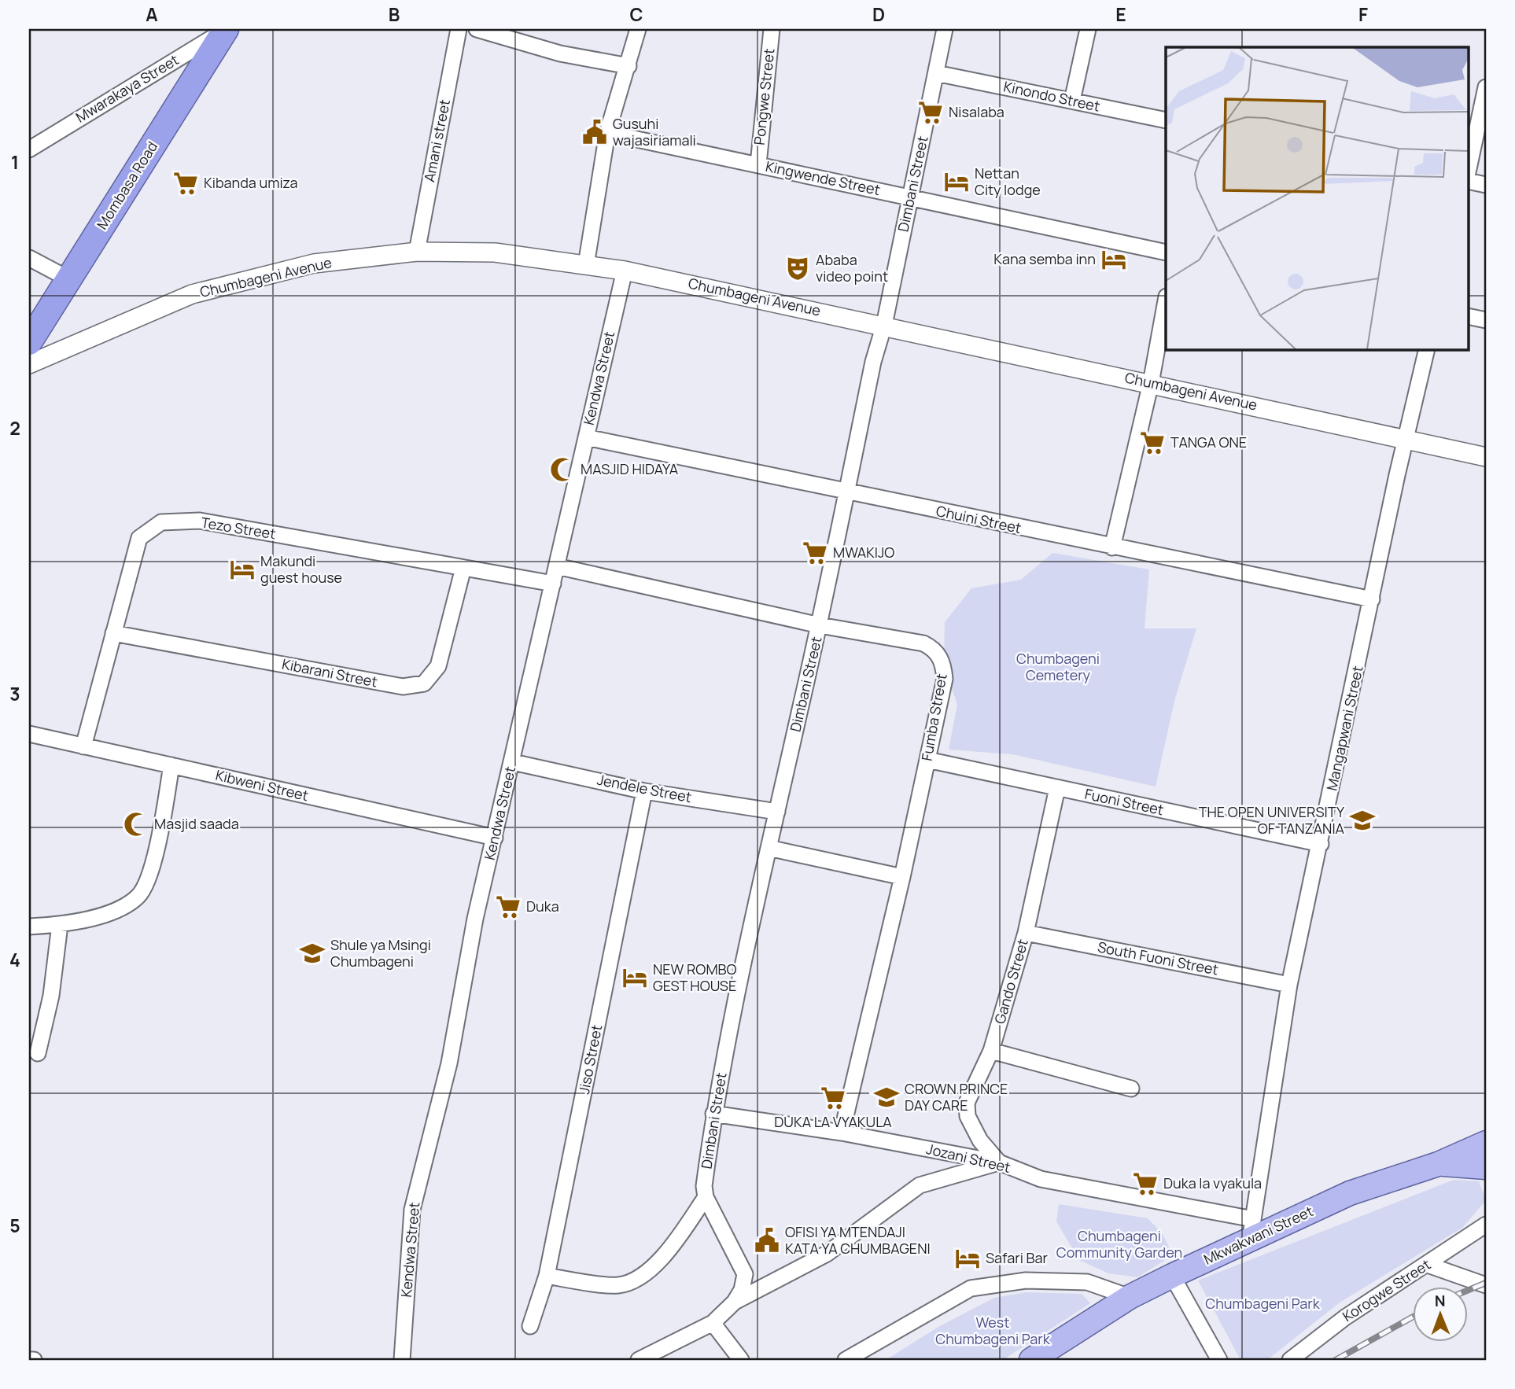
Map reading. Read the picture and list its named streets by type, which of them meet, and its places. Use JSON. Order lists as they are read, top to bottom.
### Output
{
  "streets": {
    "highway": ["Mombasa Road"],
    "main road": ["Mkwakwani Street"],
    "street": [
      "Mwarakaya Street",
      "Pongwe Street",
      "Kinondo Street",
      "Amani street",
      "Kingwende Street",
      "Dimbani Street",
      "Chumbageni Avenue",
      "Kendwa Street",
      "Chuini Street",
      "Tezo Street",
      "Kibarani Street",
      "Fumba Street",
      "Mangapwani Street",
      "Kibweni Street",
      "Jendele Street",
      "Fuoni Street",
      "South Fuoni Street",
      "Gando Street",
      "Jiso Street",
      "Jozani Street",
      "Korogwe Street"
    ]
  },
  "crossings": [
    ["Mwarakaya Street", "Mombasa Road"],
    ["Pongwe Street", "Kingwende Street"],
    ["Kinondo Street", "Dimbani Street"],
    ["Amani street", "Chumbageni Avenue"],
    ["Kingwende Street", "Dimbani Street"],
    ["Dimbani Street", "Chumbageni Avenue"],
    ["Dimbani Street", "Chuini Street"],
    ["Dimbani Street", "Fumba Street"],
    ["Dimbani Street", "Jendele Street"],
    ["Dimbani Street", "Jozani Street"],
    ["Chumbageni Avenue", "Kendwa Street"],
    ["Chumbageni Avenue", "Mangapwani Street"],
    ["Kendwa Street", "Chuini Street"],
    ["Kendwa Street", "Tezo Street"],
    ["Kendwa Street", "Fumba Street"],
    ["Kendwa Street", "Kibweni Street"],
    ["Kendwa Street", "Jendele Street"],
    ["Chuini Street", "Mangapwani Street"],
    ["Tezo Street", "Kibarani Street"],
    ["Tezo Street", "Kibweni Street"],
    ["Fumba Street", "Fuoni Street"],
    ["Fumba Street", "Jozani Street"],
    ["Mangapwani Street", "Fuoni Street"],
    ["Mangapwani Street", "South Fuoni Street"],
    ["Mangapwani Street", "Jozani Street"],
    ["Mangapwani Street", "Mkwakwani Street"],
    ["Jendele Street", "Jiso Street"],
    ["Fuoni Street", "Gando Street"],
    ["South Fuoni Street", "Gando Street"],
    ["Gando Street", "Jozani Street"],
    ["Jozani Street", "Mkwakwani Street"]
  ],
  "parks": [
    "Chumbageni Cemetery",
    "Chumbageni Community Garden",
    "Chumbageni Park",
    "West Chumbageni Park"
  ],
  "places": {
    "supermarket": [
      "Nisalaba",
      "Kibanda umiza",
      "TANGA ONE",
      "MWAKIJO",
      "Duka",
      "DUKA LA VYAKULA",
      "Duka la vyakula"
    ],
    "public building": ["Gusuhi wajasiriamali", "OFISI YA MTENDAJI KATA YA CHUMBAGENI"],
    "hotel": [
      "Nettan City lodge",
      "Kana semba inn",
      "Makundi guest house",
      "NEW ROMBO GEST HOUSE",
      "Safari Bar"
    ],
    "theatre": ["Ababa video point"],
    "mosque": ["MASJID HIDAYA", "Masjid saada"],
    "school or university": ["THE OPEN UNIVERSITY OF TANZANIA", "Shule ya Msingi Chumbageni", "CROWN PRINCE DAY CARE"]
  },
  "north": "top",
  "grid": {
    "columns": [
      "A",
      "B",
      "C",
      "D",
      "E",
      "F"
    ],
    "rows": [
      "1",
      "2",
      "3",
      "4",
      "5"
    ]
  }
}
